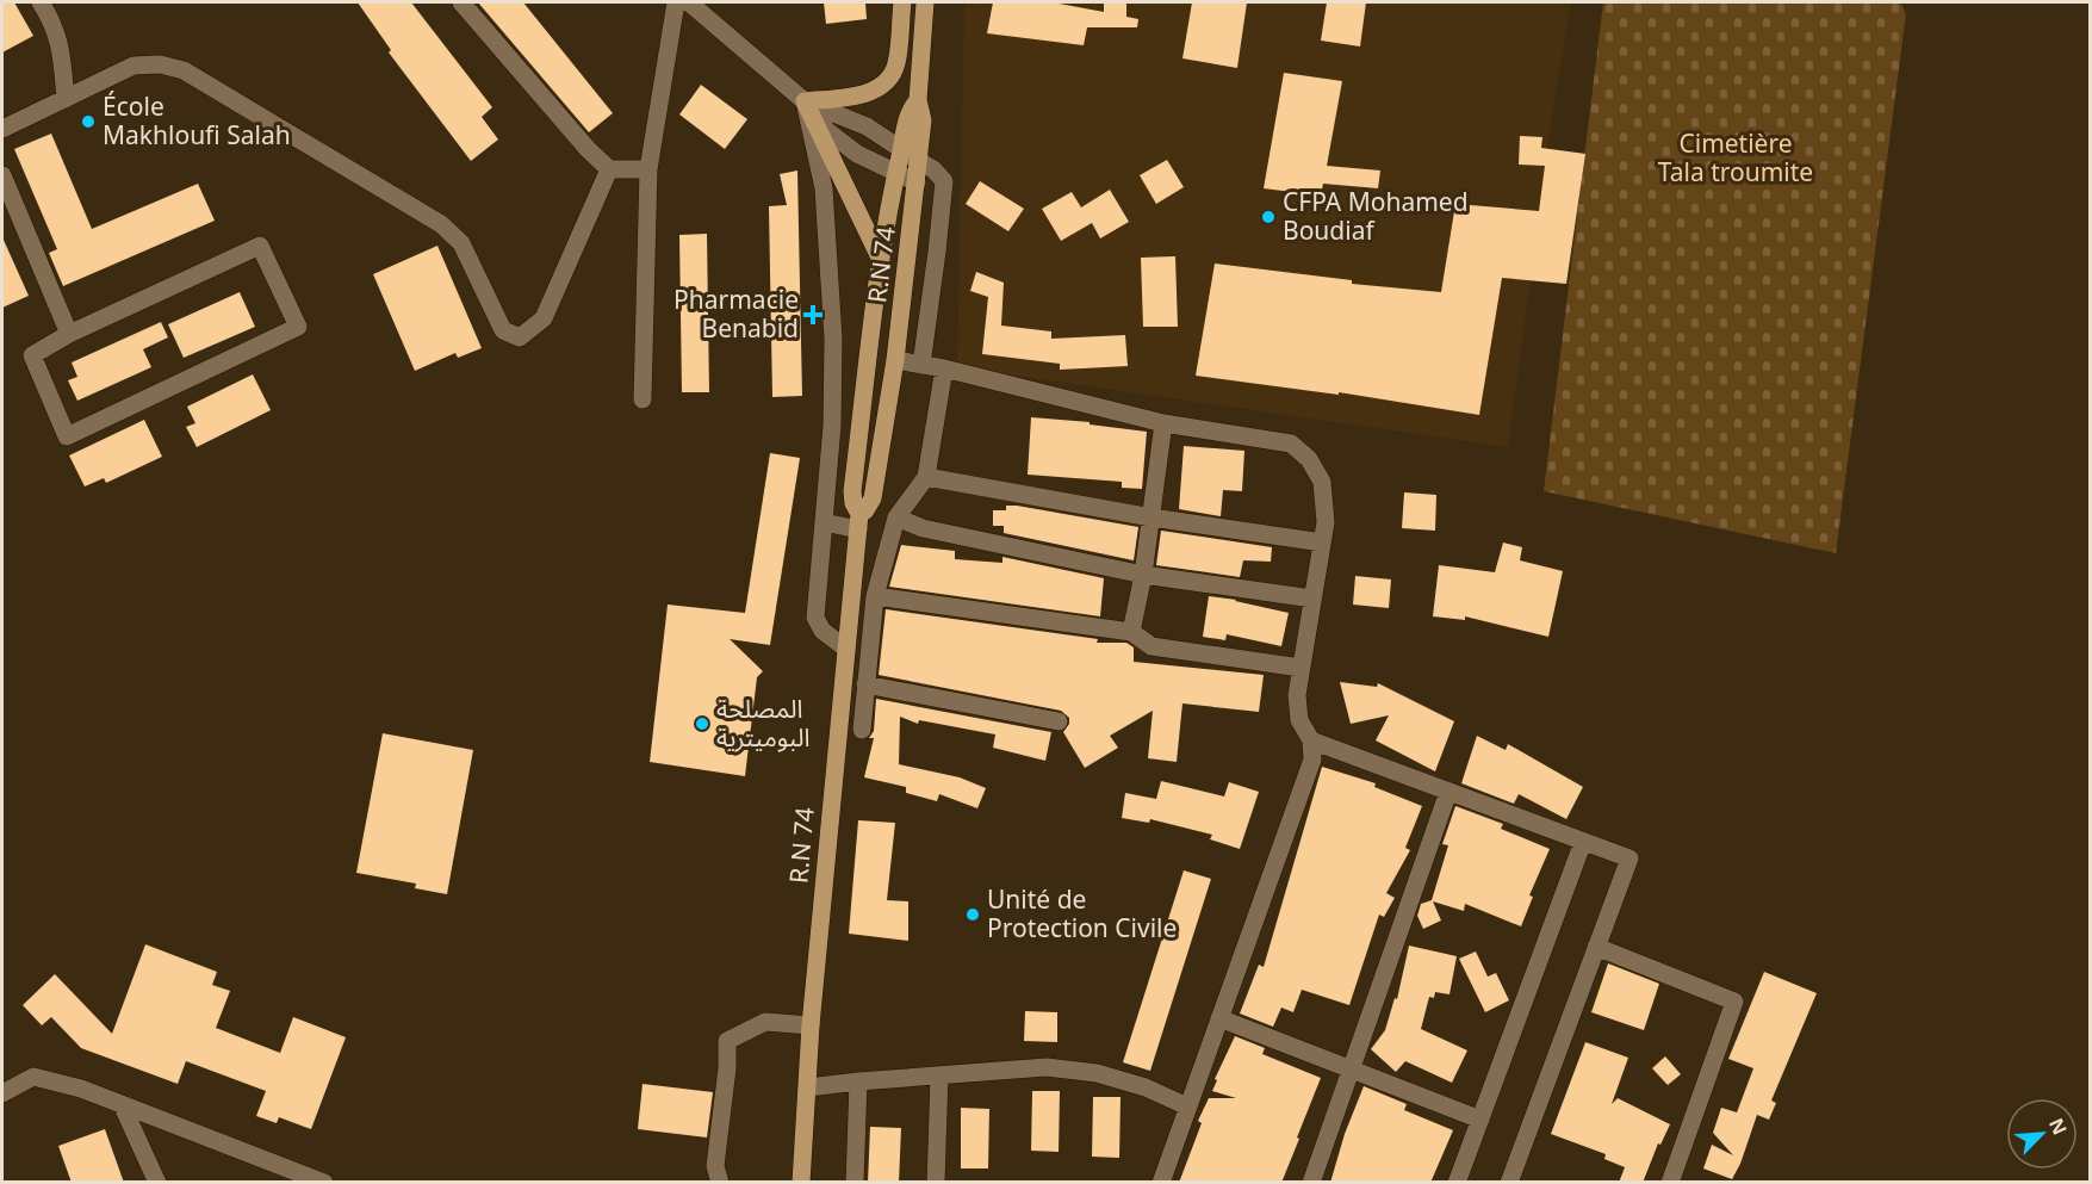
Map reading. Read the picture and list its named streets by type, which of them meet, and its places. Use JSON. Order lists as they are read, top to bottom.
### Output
{
  "streets": {
    "main road": ["R.N 74"]
  },
  "parks": ["Cimetière Tala troumite"],
  "places": {
    "other": [
      "École Makhloufi Salah",
      "CFPA Mohamed Boudiaf",
      "المصلحة البوميترية",
      "Unité de Protection Civile"
    ],
    "health": ["Pharmacie Benabid"]
  },
  "north": "top right"
}
